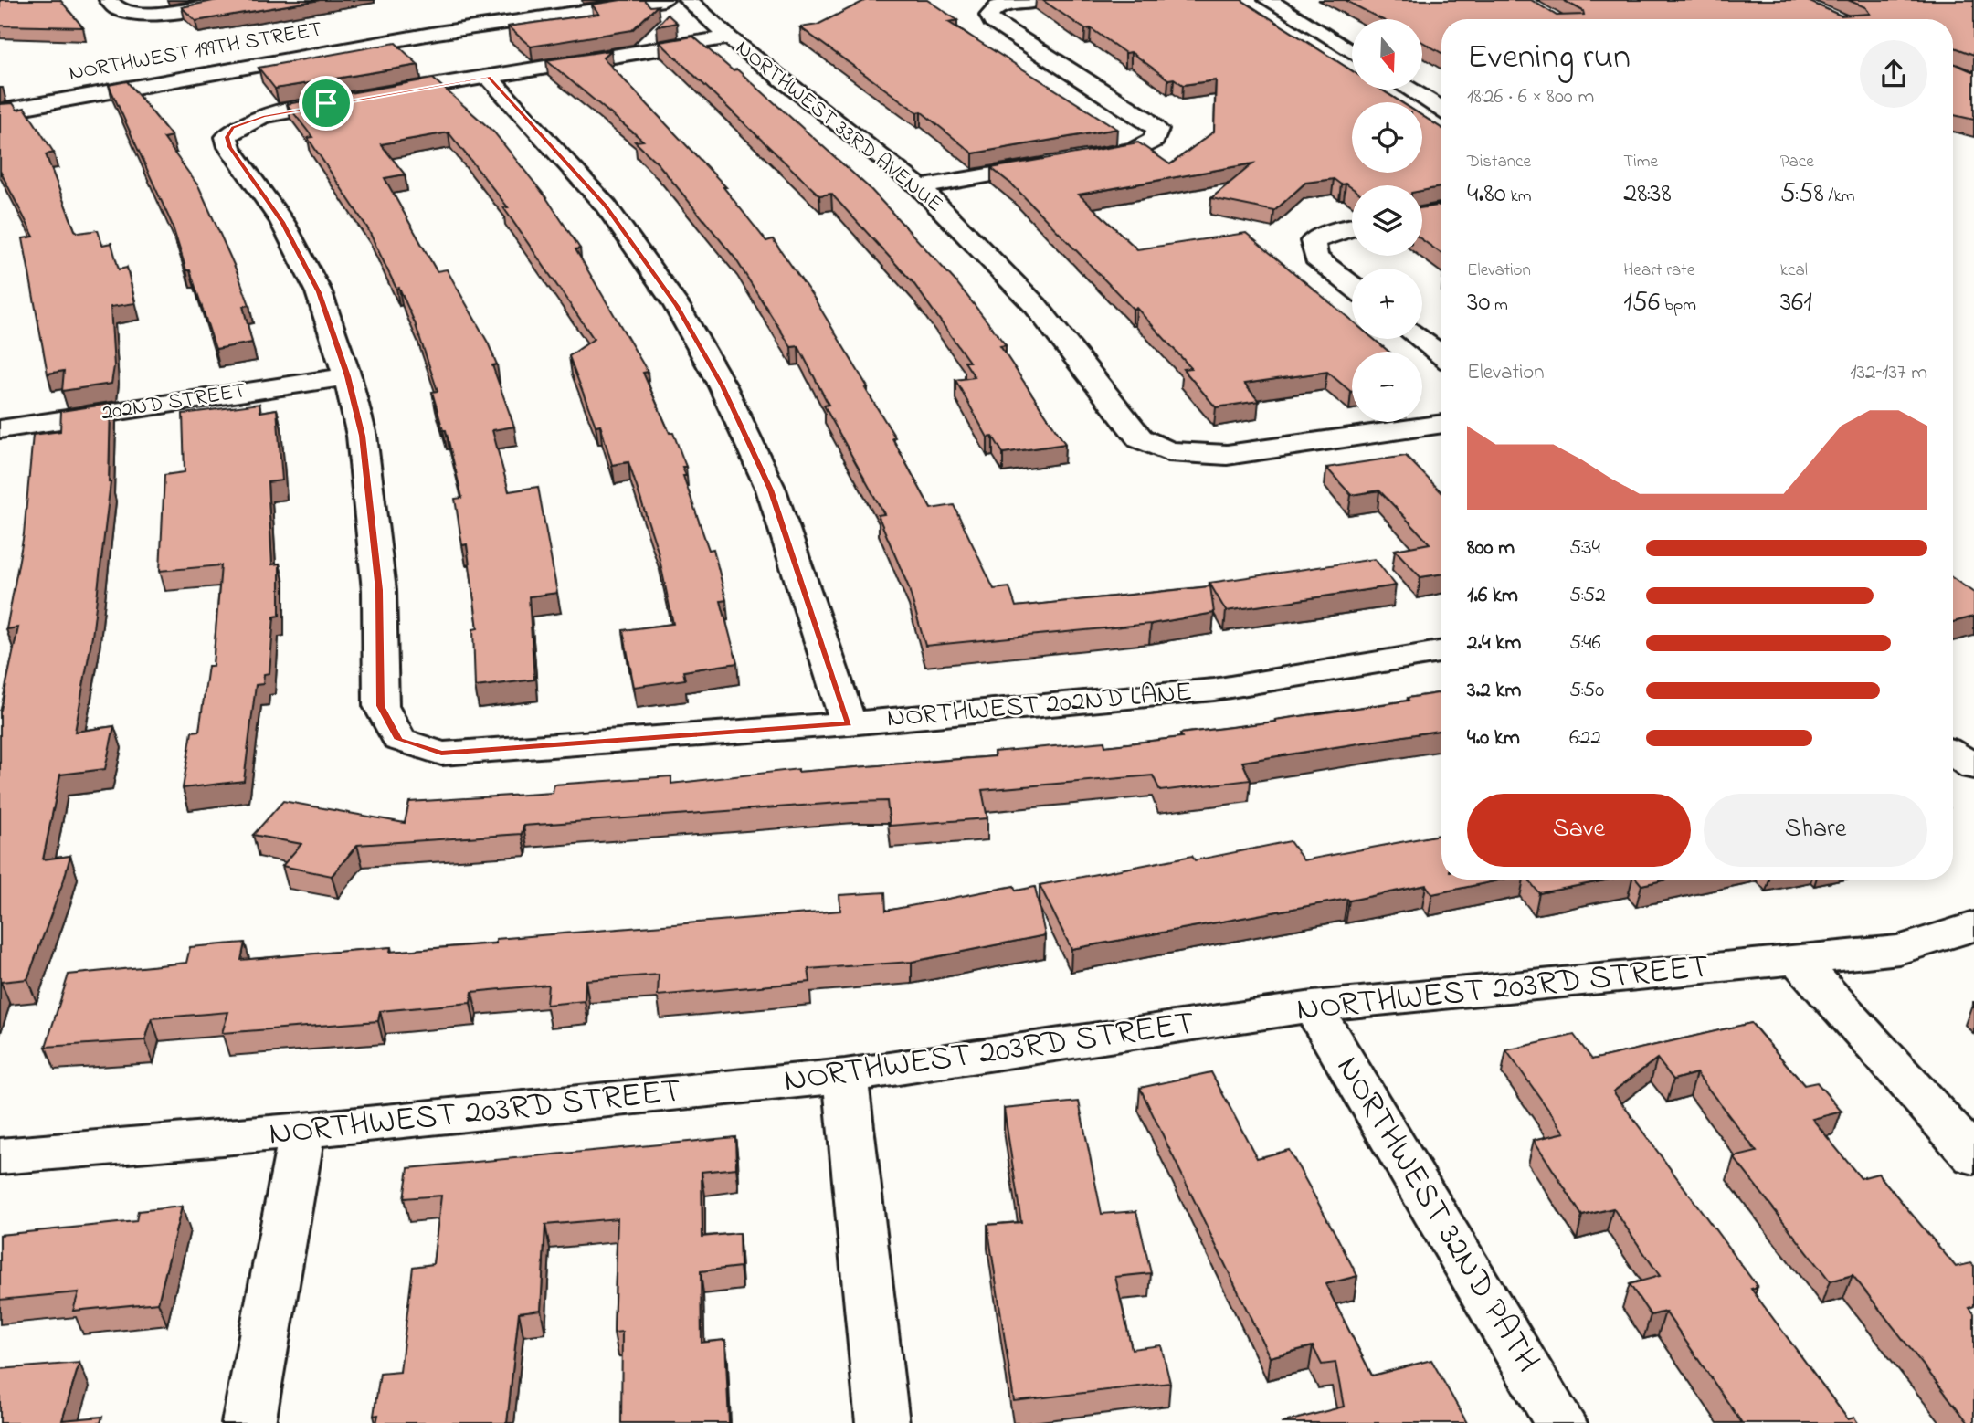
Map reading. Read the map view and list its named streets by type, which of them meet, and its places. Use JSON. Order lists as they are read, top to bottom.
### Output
{
  "streets": {
    "street": [
      "NORTHWEST 199TH STREET",
      "NORTHWEST 33RD AVENUE",
      "202ND STREET",
      "NORTHWEST 202ND LANE",
      "NORTHWEST 203RD STREET",
      "NORTHWEST 32ND PATH"
    ]
  },
  "crossings": [
    ["202ND STREET", "NORTHWEST 202ND LANE"],
    ["NORTHWEST 203RD STREET", "NORTHWEST 32ND PATH"]
  ],
  "north": "bottom",
  "page": {
    "map_buttons": ["+", "−"],
    "heading": ["Evening run", "18:26 · 6 × 800 m"],
    "stats": [
      ["Distance", "4.80 km"],
      ["Time", "28:38"],
      ["Pace", "5:58 /km"],
      ["Elevation", "30 m"],
      ["Heart rate", "156 bpm"],
      ["kcal", "361"]
    ],
    "chart": ["Elevation", "132–137 m"],
    "list": [
      {
        "name": "800 m",
        "note": "5:34"
      },
      {
        "name": "1.6 km",
        "note": "5:52"
      },
      {
        "name": "2.4 km",
        "note": "5:46"
      },
      {
        "name": "3.2 km",
        "note": "5:50"
      },
      {
        "name": "4.0 km",
        "note": "6:22"
      }
    ],
    "buttons": ["Save", "Share"]
  }
}
